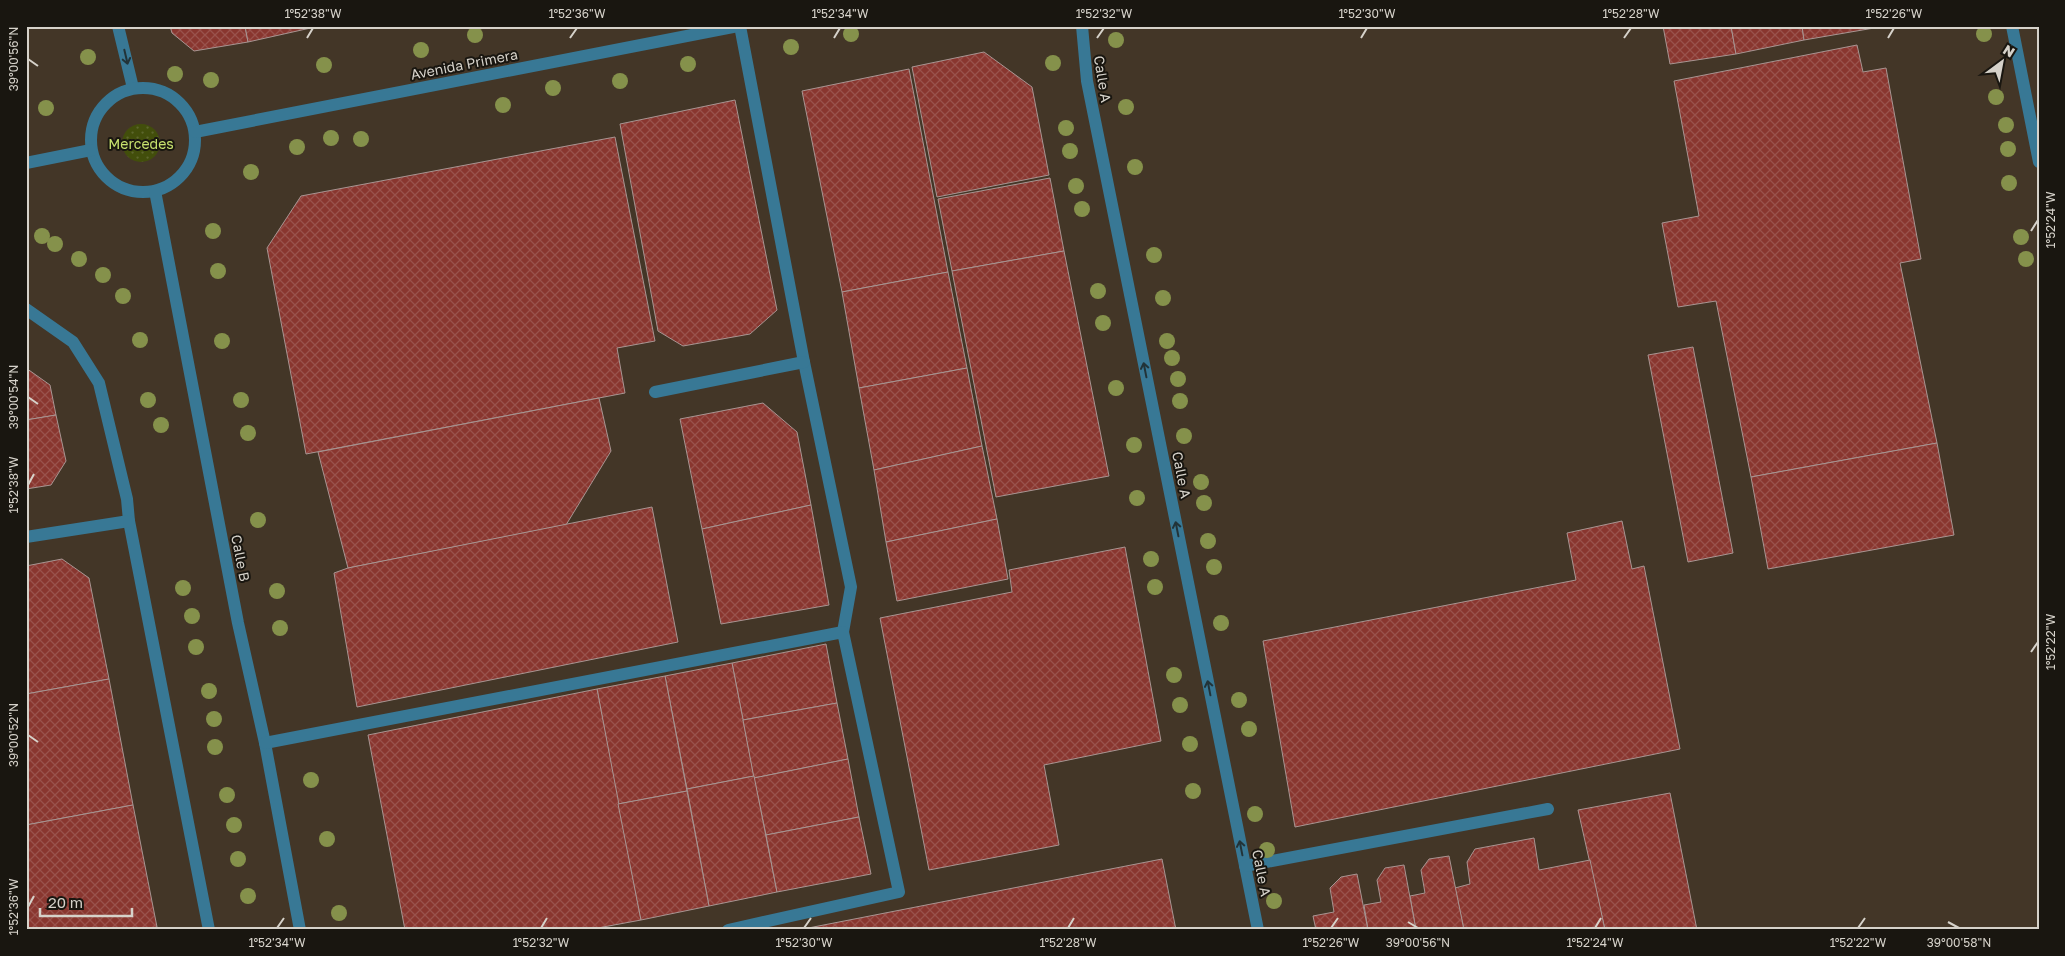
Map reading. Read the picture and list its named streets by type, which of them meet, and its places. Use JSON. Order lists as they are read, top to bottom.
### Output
{
  "streets": {
    "street": ["Avenida Primera", "Calle A", "Calle B"]
  },
  "crossings": [
    ["Avenida Primera", "Calle B"]
  ],
  "one_way": ["Calle A"],
  "parks": ["Mercedes"],
  "scale_bar": "20 m",
  "north": "top right",
  "coordinates": [
    "1°52'38\"W",
    "1°52'36\"W",
    "1°52'34\"W",
    "1°52'32\"W",
    "1°52'30\"W",
    "1°52'28\"W",
    "1°52'26\"W",
    "39°00'56\"N",
    "1°52'24\"W",
    "39°00'54\"N",
    "1°52'22\"W",
    "39°00'52\"N",
    "39°00'58\"N"
  ]
}
